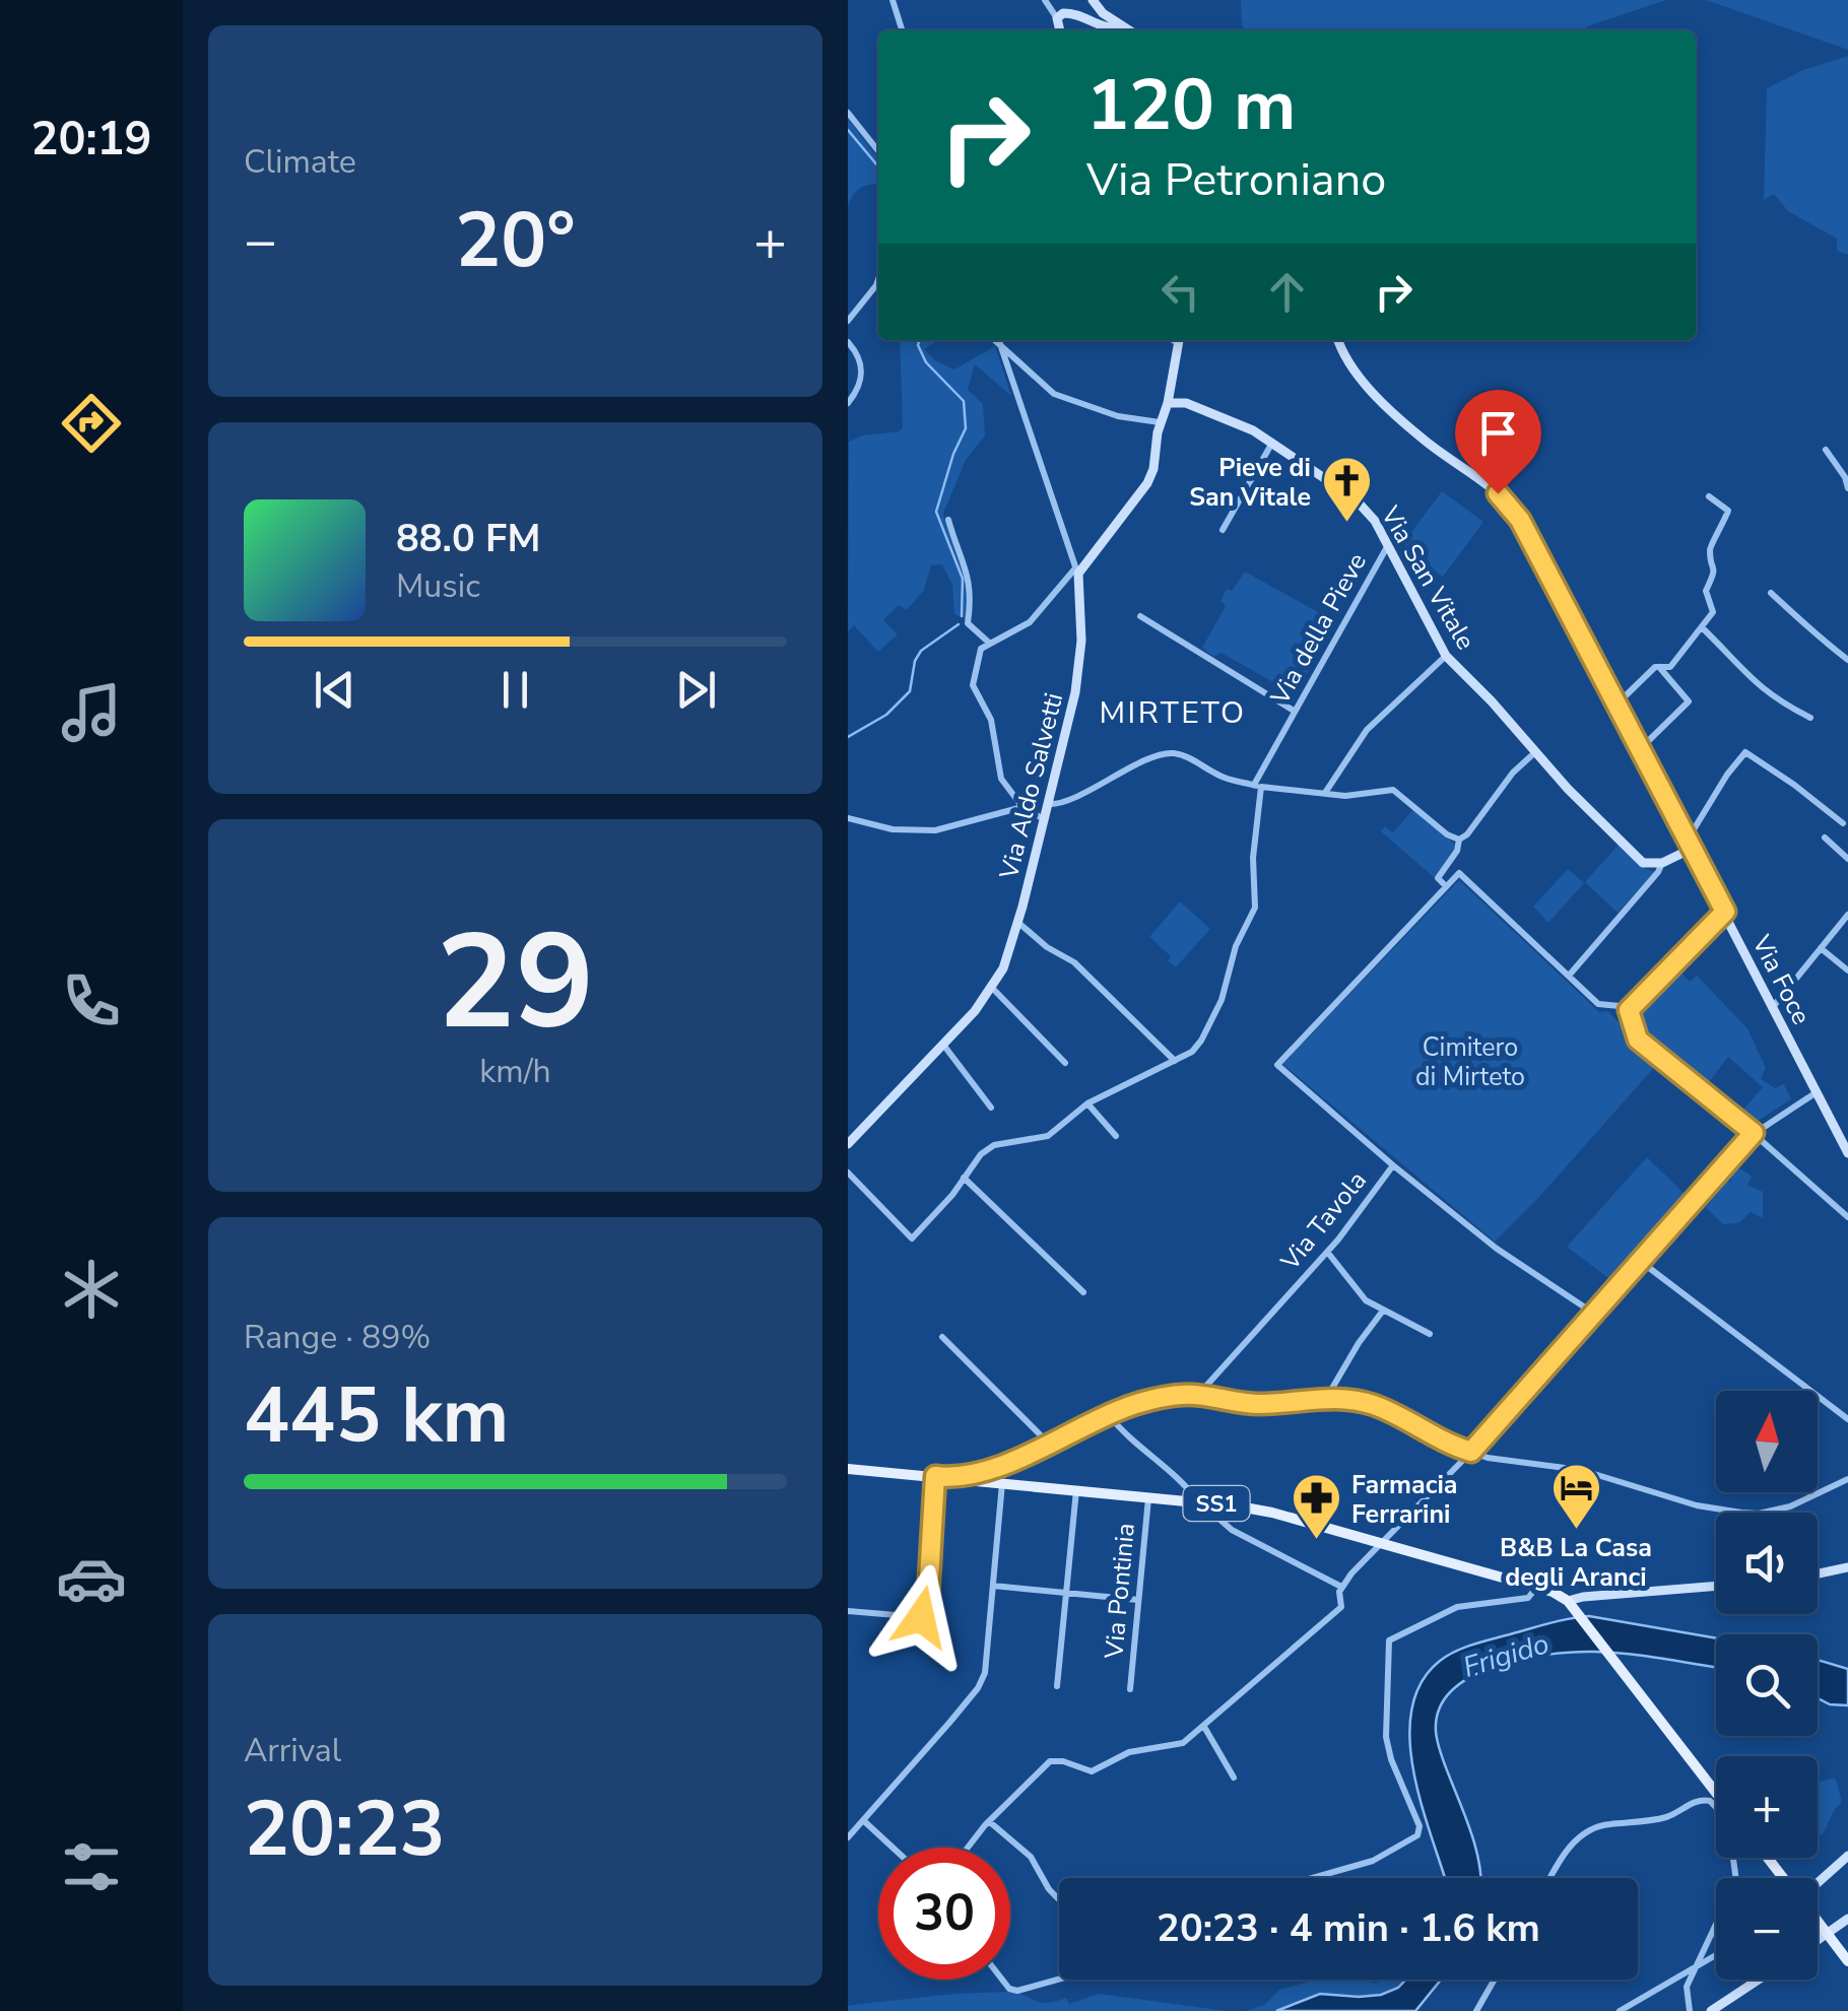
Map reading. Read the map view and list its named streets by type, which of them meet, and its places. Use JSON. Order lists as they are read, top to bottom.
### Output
{
  "streets": {
    "main road": ["SS1"],
    "street": [
      "Via San Vitale",
      "Via della Pieve",
      "Via Aldo Salvetti",
      "Via Foce",
      "Via Tavola",
      "Via Pontinia"
    ]
  },
  "crossings": [
    ["Via San Vitale", "Via della Pieve"],
    ["SS1", "Via Pontinia"]
  ],
  "districts": ["MIRTETO"],
  "water": ["Frigido"],
  "parks": ["Cimitero di Mirteto"],
  "places": {
    "church": ["Pieve di San Vitale"],
    "hotel": ["B&B La Casa degli Aranci"],
    "pharmacy": ["Farmacia Ferrarini"]
  },
  "north": "top",
  "page": {
    "tabs": "20:19",
    "tile": [
      "Climate",
      ["29", "km/h"],
      ["Range · 89%", "445 km"],
      ["Arrival", "20:23"]
    ],
    "turn": ["120 m", "Via Petroniano"],
    "heat": ["−", "20°", "+"],
    "song": ["88.0 FM", "Music"],
    "map_buttons": ["+", "−"],
    "limit": "30",
    "trip": "20:23 · 4 min · 1.6 km"
  }
}
